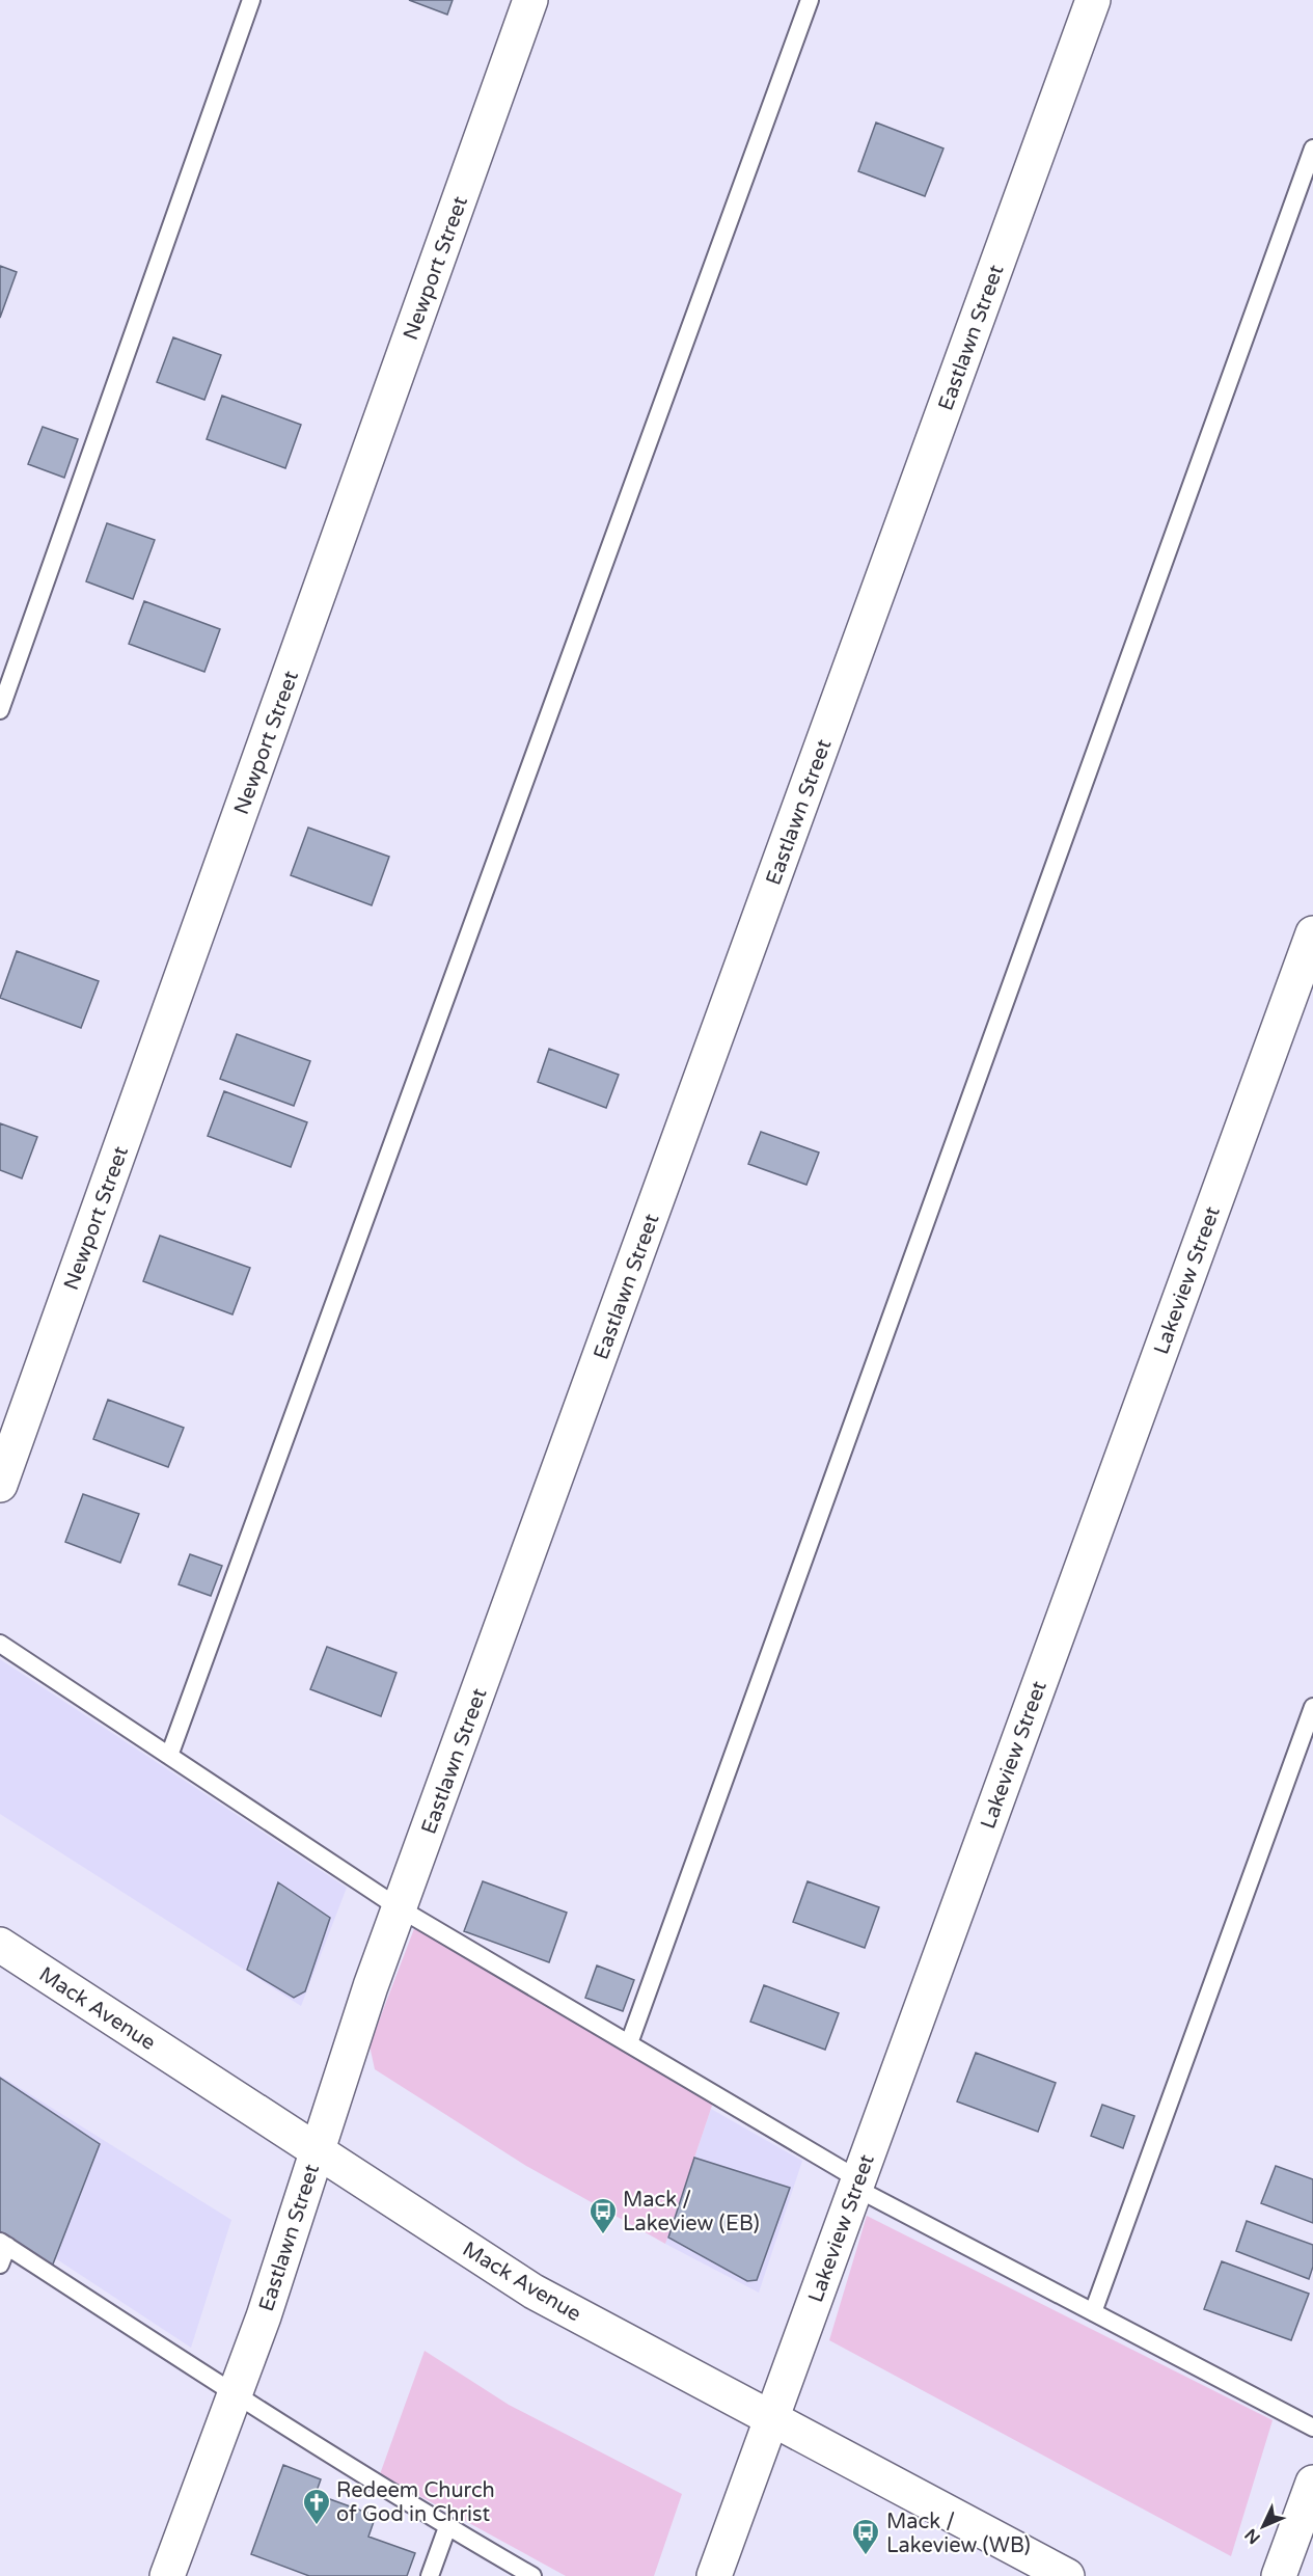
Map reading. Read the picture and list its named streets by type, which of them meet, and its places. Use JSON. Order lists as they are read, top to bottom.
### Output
{
  "streets": {
    "street": [
      "Newport Street",
      "Eastlawn Street",
      "Lakeview Street",
      "Mack Avenue"
    ]
  },
  "crossings": [
    ["Eastlawn Street", "Mack Avenue"],
    ["Lakeview Street", "Mack Avenue"]
  ],
  "places": {
    "bus stop": ["Mack / Lakeview (EB)", "Mack / Lakeview (WB)"],
    "church": ["Redeem Church of God in Christ"]
  },
  "north": "bottom left"
}
